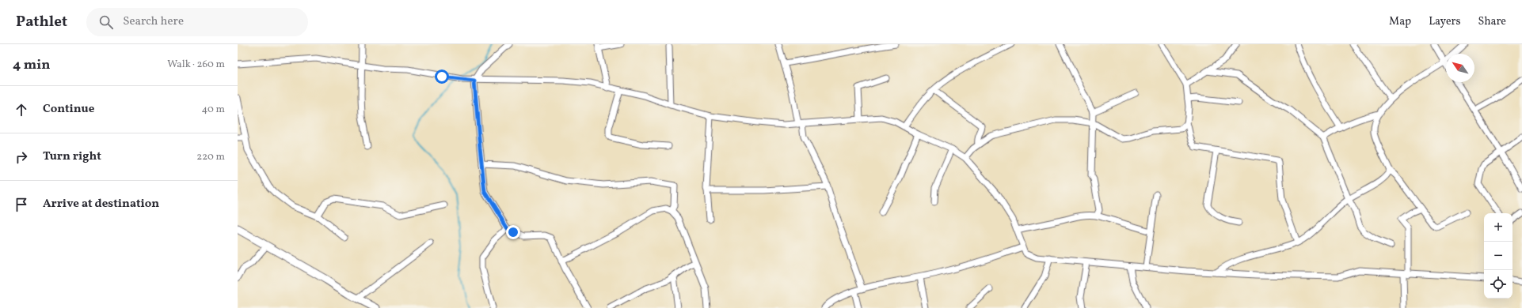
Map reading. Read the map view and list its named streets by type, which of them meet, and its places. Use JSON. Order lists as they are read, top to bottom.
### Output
{
  "north": "top left",
  "page": {
    "header": "Pathlet",
    "search": "Search here",
    "nav": ["Map", "Layers", "Share"],
    "heading": ["4 min", "Walk · 260 m"],
    "list": [
      ["Continue", "40 m"],
      ["Turn right", "220 m"],
      "Arrive at destination"
    ],
    "map_buttons": ["+", "−"]
  }
}
